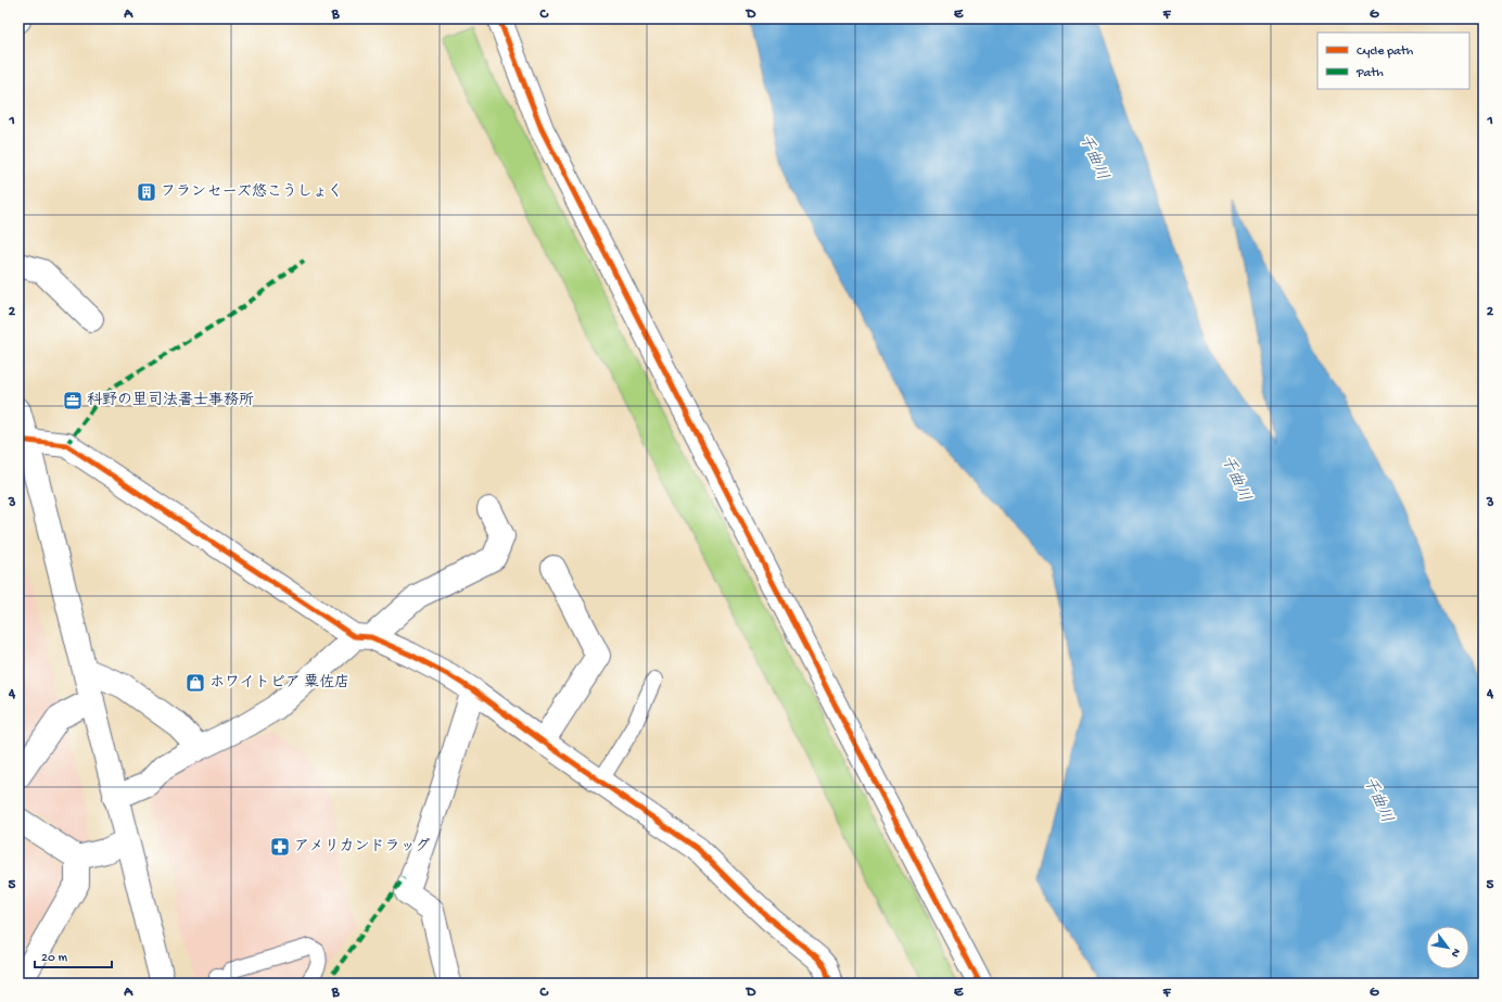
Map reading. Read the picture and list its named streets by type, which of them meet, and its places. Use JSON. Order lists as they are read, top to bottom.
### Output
{
  "water": ["千曲川"],
  "places": {
    "building": ["フランセーズ悠こうしょく"],
    "office": ["科野の里司法書士事務所"],
    "shop": ["ホワイトピア 粟佐店"],
    "pharmacy": ["アメリカンドラッグ"]
  },
  "legend": ["Cycle path", "Path"],
  "scale_bar": "20 m",
  "north": "bottom right",
  "grid": {
    "columns": [
      "A",
      "B",
      "C",
      "D",
      "E",
      "F",
      "G"
    ],
    "rows": [
      "1",
      "2",
      "3",
      "4",
      "5"
    ]
  }
}
